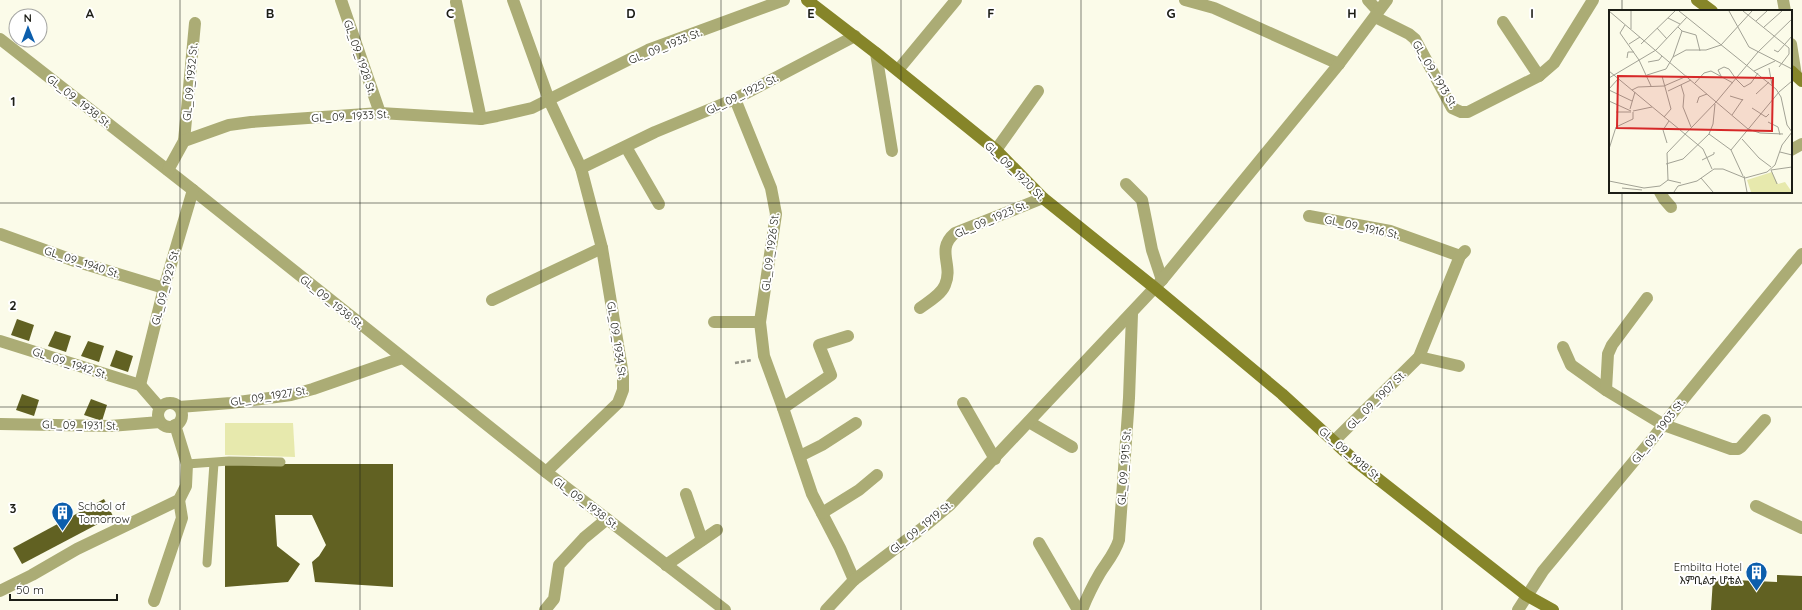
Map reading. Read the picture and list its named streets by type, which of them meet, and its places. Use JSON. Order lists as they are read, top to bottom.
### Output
{
  "streets": {
    "main road": ["GL_09_1920 St.", "GL_09_1918 St."],
    "street": [
      "GL_09_1933 St.",
      "GL_09_1928 St.",
      "GL_09_1913 St.",
      "GL_09_1932 St.",
      "GL_09_1925 St.",
      "GL_09_1938 St.",
      "GL_09_1923 St.",
      "GL_09_1916 St.",
      "GL_09_1926 St.",
      "GL_09_1940 St.",
      "GL_09_1929 St.",
      "GL_09_1934 St.",
      "GL_09_1942 St.",
      "GL_09_1927 St.",
      "GL_09_1907 St.",
      "GL_09_1931 St.",
      "GL_09_1903 St.",
      "GL_09_1915 St.",
      "GL_09_1919 St."
    ]
  },
  "crossings": [
    ["GL_09_1933 St.", "GL_09_1928 St."],
    ["GL_09_1933 St.", "GL_09_1932 St."],
    ["GL_09_1933 St.", "GL_09_1934 St."],
    ["GL_09_1913 St.", "GL_09_1919 St."],
    ["GL_09_1925 St.", "GL_09_1920 St."],
    ["GL_09_1925 St.", "GL_09_1926 St."],
    ["GL_09_1925 St.", "GL_09_1934 St."],
    ["GL_09_1938 St.", "GL_09_1929 St."],
    ["GL_09_1938 St.", "GL_09_1934 St."],
    ["GL_09_1938 St.", "GL_09_1927 St."],
    ["GL_09_1920 St.", "GL_09_1923 St."],
    ["GL_09_1920 St.", "GL_09_1918 St."],
    ["GL_09_1920 St.", "GL_09_1919 St."],
    ["GL_09_1916 St.", "GL_09_1907 St."],
    ["GL_09_1926 St.", "GL_09_1919 St."],
    ["GL_09_1940 St.", "GL_09_1929 St."],
    ["GL_09_1929 St.", "GL_09_1942 St."],
    ["GL_09_1927 St.", "GL_09_1931 St."],
    ["GL_09_1907 St.", "GL_09_1918 St."],
    ["GL_09_1903 St.", "GL_09_1918 St."],
    ["GL_09_1918 St.", "GL_09_1919 St."],
    ["GL_09_1915 St.", "GL_09_1919 St."]
  ],
  "places": {
    "building": ["School of Tomorrow", "Embilta Hotel እምቢልታ ሆቴል"]
  },
  "scale_bar": "50 m",
  "north": "top",
  "grid": {
    "columns": [
      "A",
      "B",
      "C",
      "D",
      "E",
      "F",
      "G",
      "H",
      "I"
    ],
    "rows": ["1", "2", "3"]
  }
}
